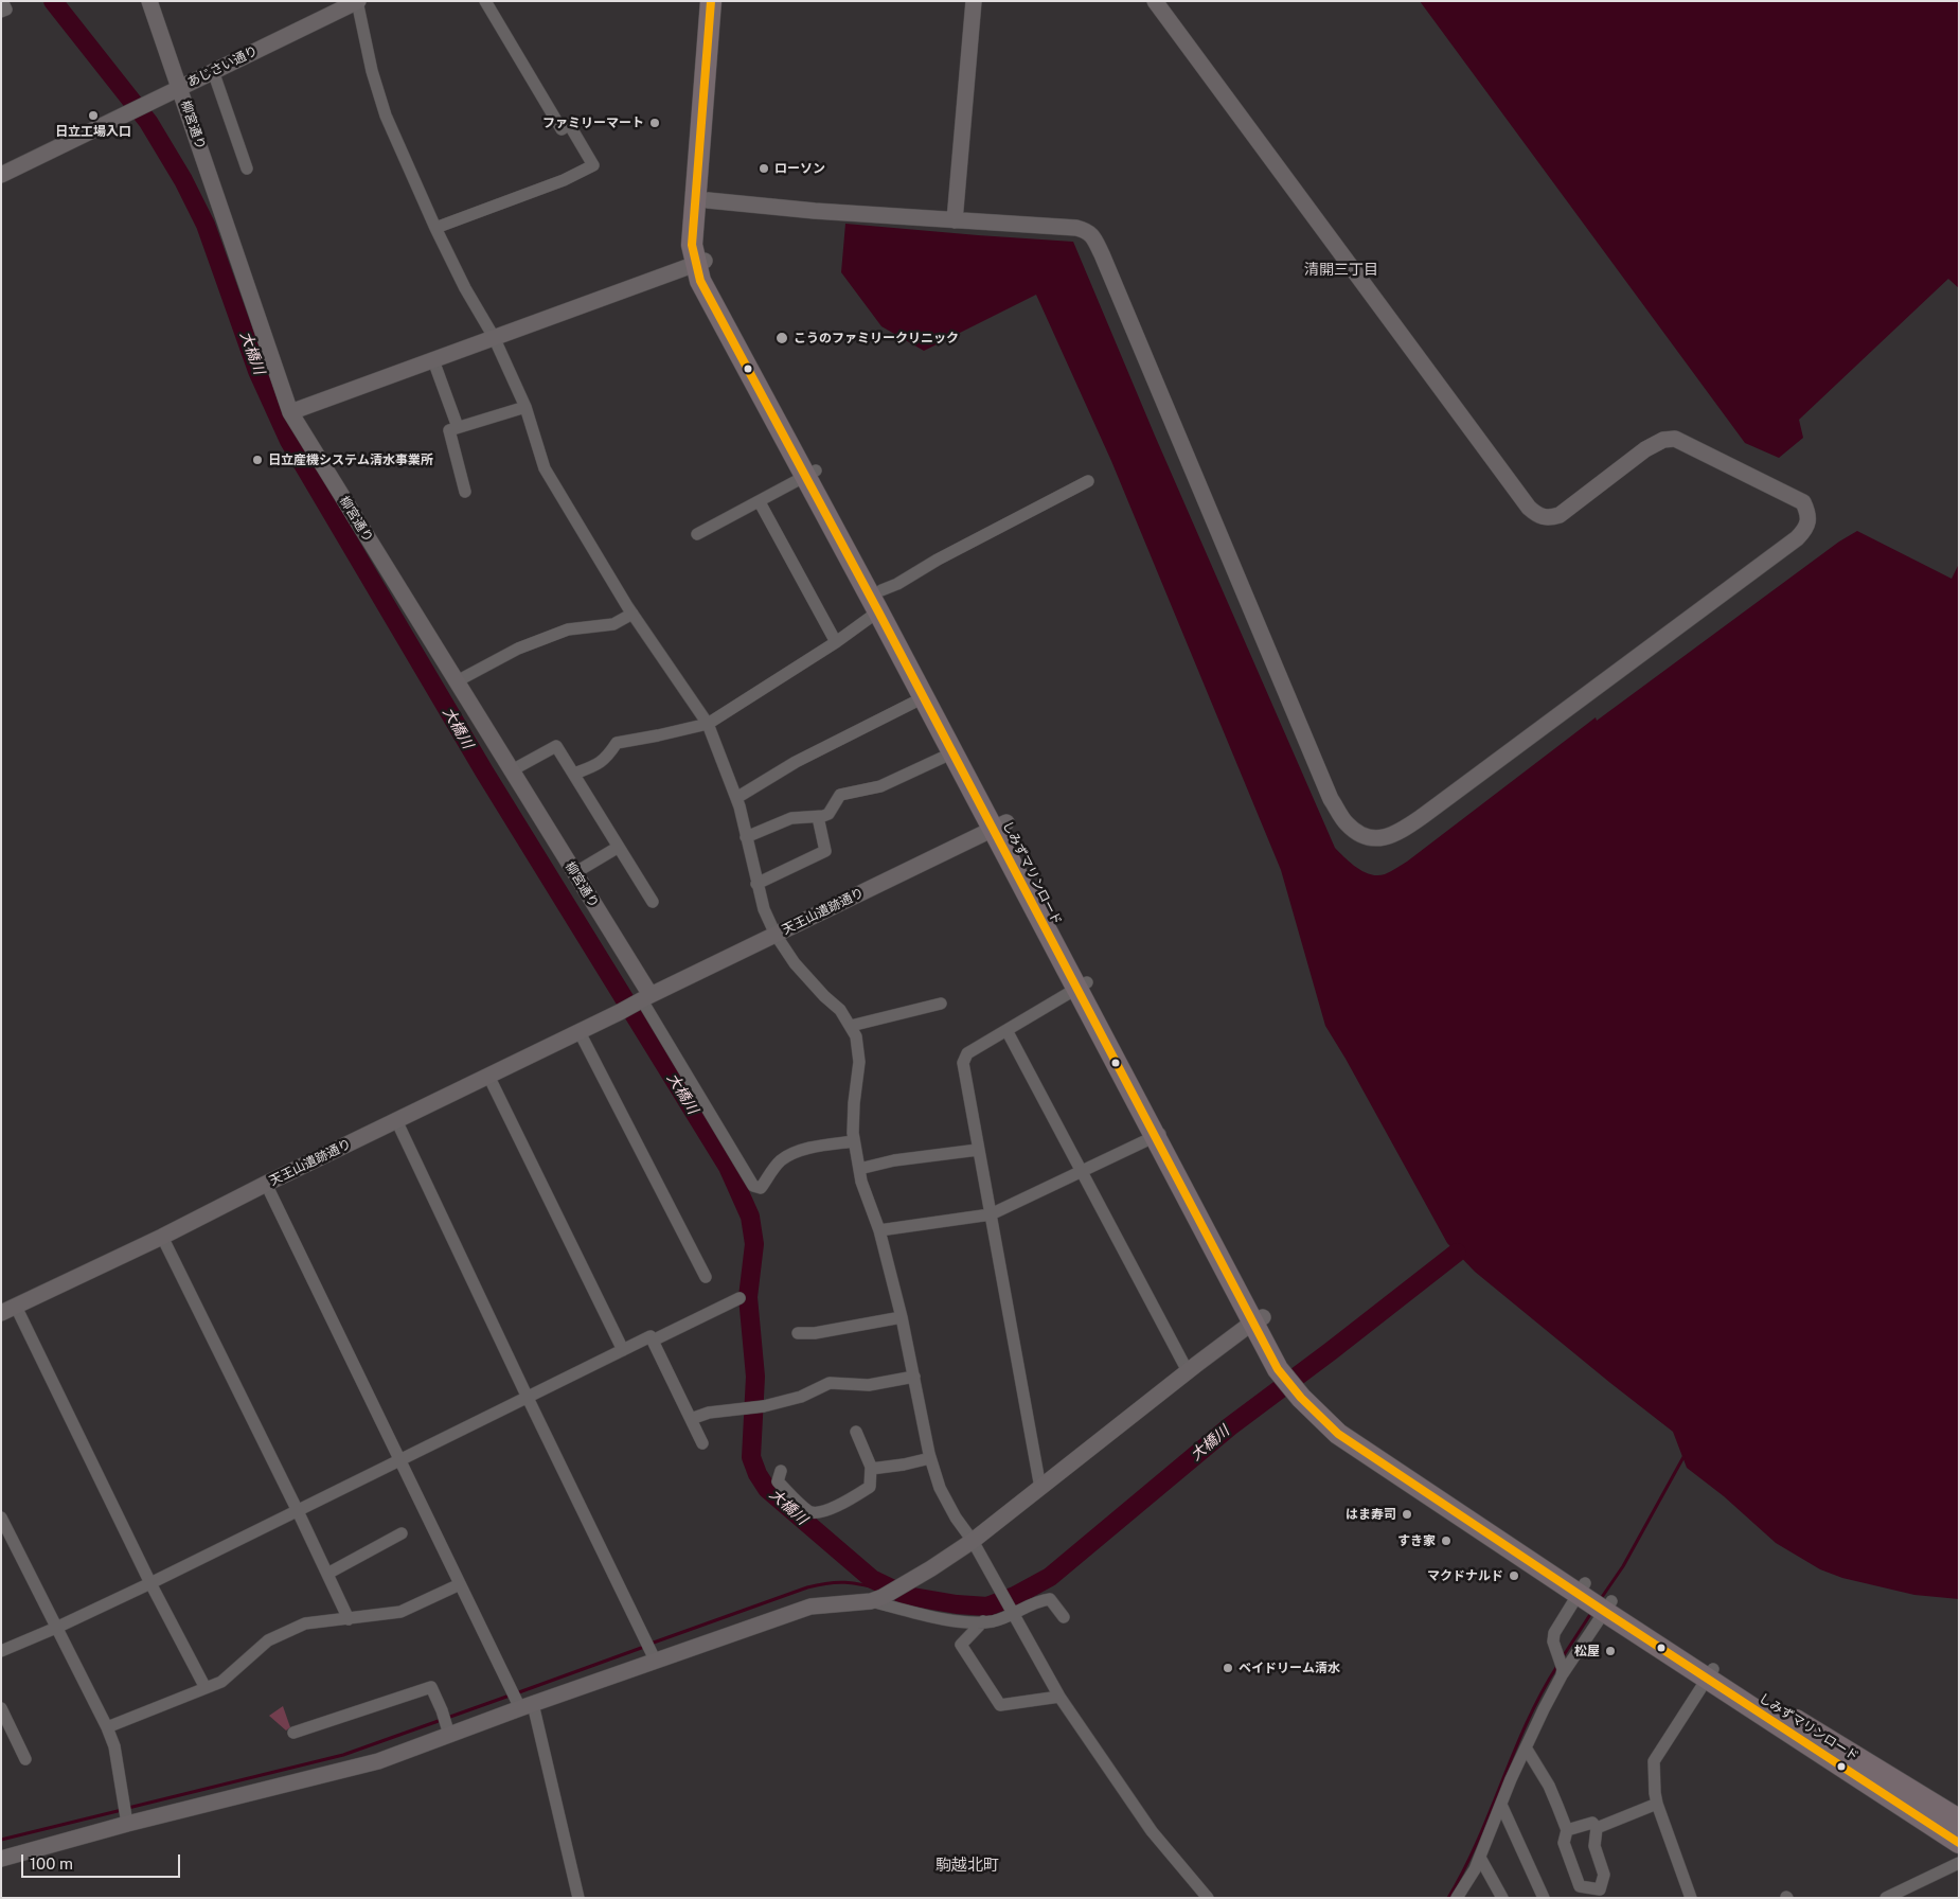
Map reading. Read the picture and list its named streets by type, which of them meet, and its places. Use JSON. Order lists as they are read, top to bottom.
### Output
{
  "streets": {
    "highway": ["しみずマリンロード"],
    "street": ["あじさい通り", "柳宮通り", "天王山遺跡通り"]
  },
  "crossings": [
    ["あじさい通り", "柳宮通り"],
    ["柳宮通り", "天王山遺跡通り"],
    ["しみずマリンロード", "天王山遺跡通り"]
  ],
  "districts": ["清開三丁目", "駒越北町"],
  "water": ["大橋川"],
  "places": [
    "日立工場入口",
    "ファミリーマート",
    "ローソン",
    "こうのファミリークリニック",
    "日立産機システム清水事業所",
    "はま寿司",
    "すき家",
    "マクドナルド",
    "松屋",
    "ベイドリーム清水"
  ],
  "scale_bar": "100 m"
}
